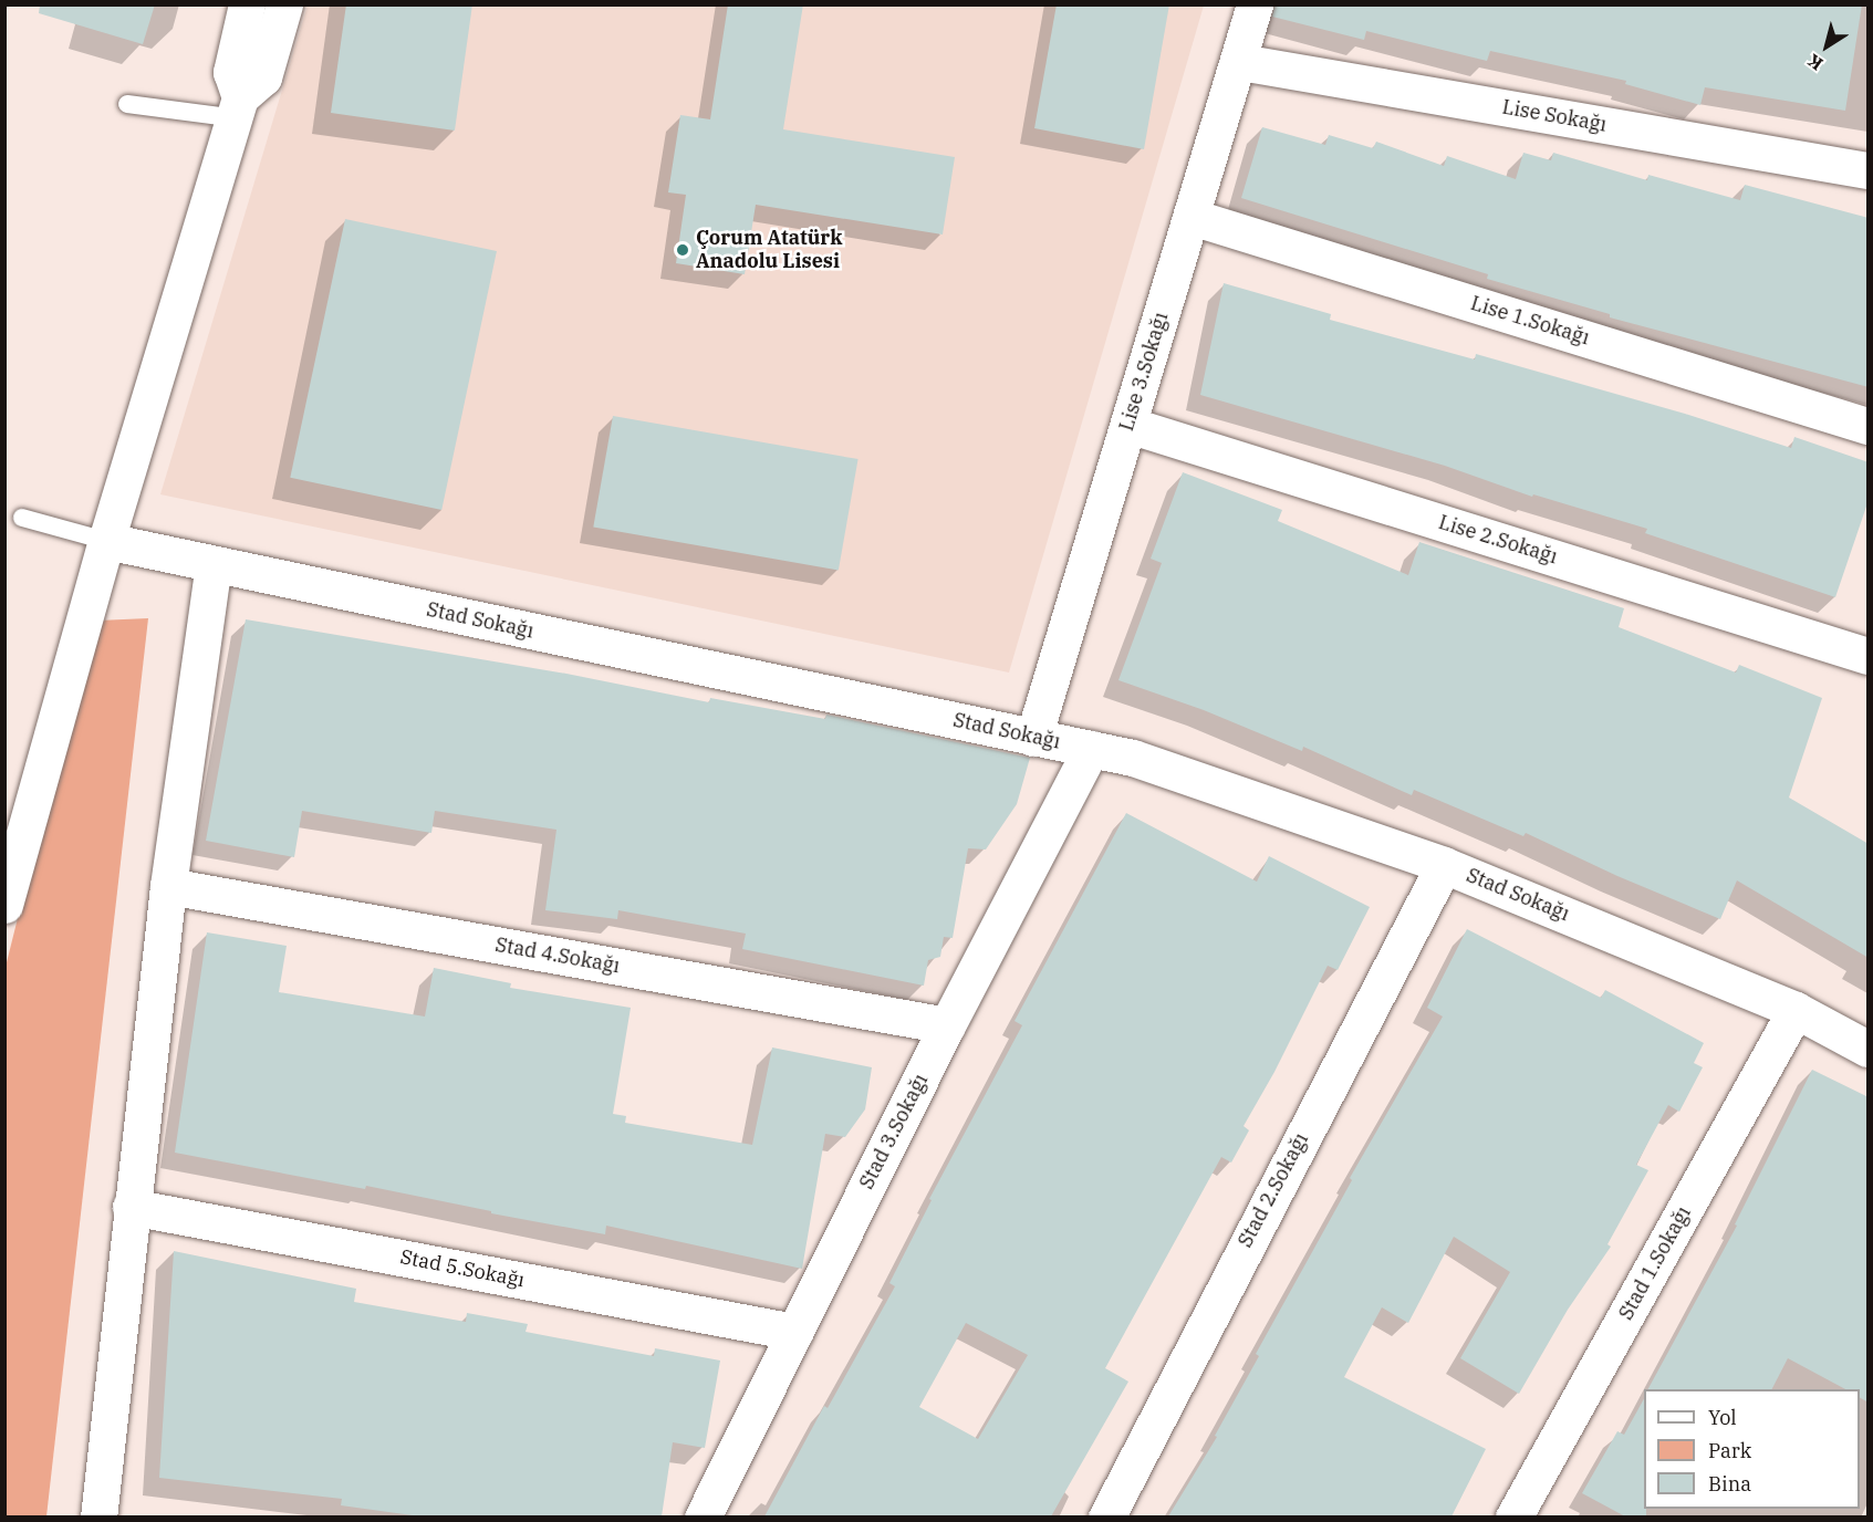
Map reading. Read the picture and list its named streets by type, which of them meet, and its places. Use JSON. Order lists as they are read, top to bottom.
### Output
{
  "streets": {
    "street": [
      "Lise Sokağı",
      "Lise 1.Sokağı",
      "Lise 3.Sokağı",
      "Lise 2.Sokağı",
      "Stad Sokağı",
      "Stad 4.Sokağı",
      "Stad 3.Sokağı",
      "Stad 2.Sokağı",
      "Stad 1.Sokağı",
      "Stad 5.Sokağı"
    ]
  },
  "crossings": [
    ["Lise Sokağı", "Lise 3.Sokağı"],
    ["Lise 1.Sokağı", "Lise 3.Sokağı"],
    ["Lise 3.Sokağı", "Lise 2.Sokağı"],
    ["Lise 3.Sokağı", "Stad Sokağı"],
    ["Stad Sokağı", "Stad 3.Sokağı"],
    ["Stad Sokağı", "Stad 2.Sokağı"],
    ["Stad Sokağı", "Stad 1.Sokağı"],
    ["Stad 4.Sokağı", "Stad 3.Sokağı"],
    ["Stad 3.Sokağı", "Stad 5.Sokağı"]
  ],
  "places": ["Çorum Atatürk Anadolu Lisesi"],
  "legend": ["Yol", "Park", "Bina"],
  "north": "bottom left"
}
